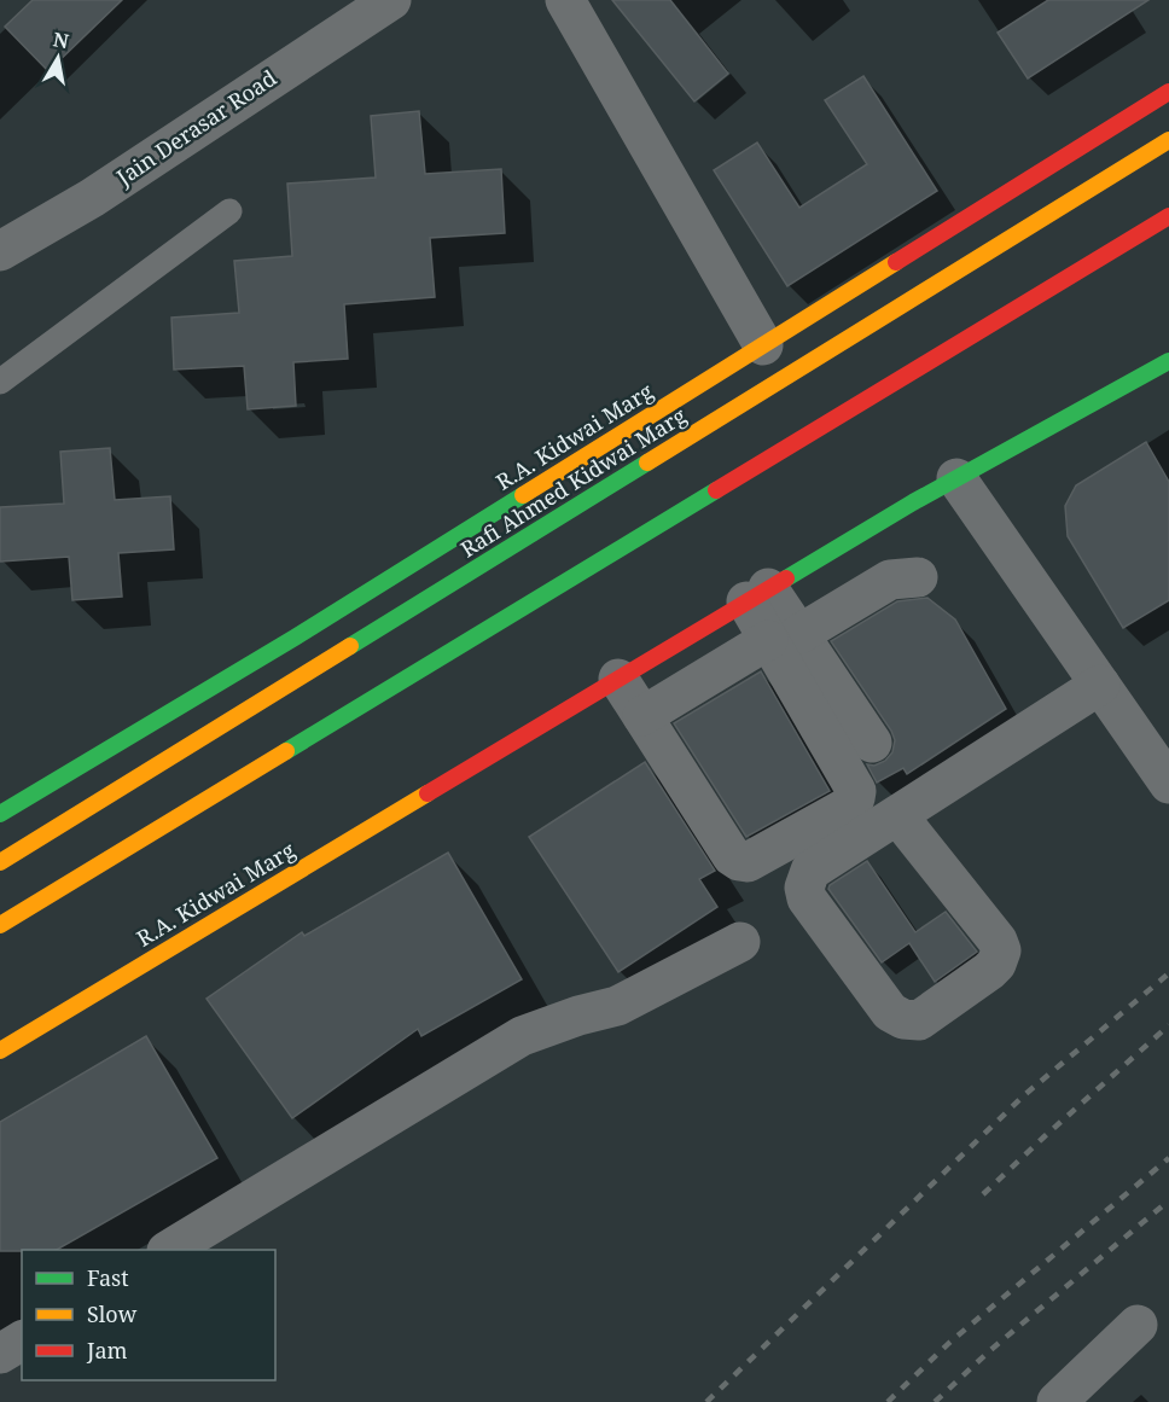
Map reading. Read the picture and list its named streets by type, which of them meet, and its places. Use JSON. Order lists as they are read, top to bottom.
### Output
{
  "streets": {
    "street": ["Jain Derasar Road", "R.A. Kidwai Marg", "Rafi Ahmed Kidwai Marg"]
  },
  "legend": ["Fast", "Slow", "Jam"],
  "north": "top"
}
